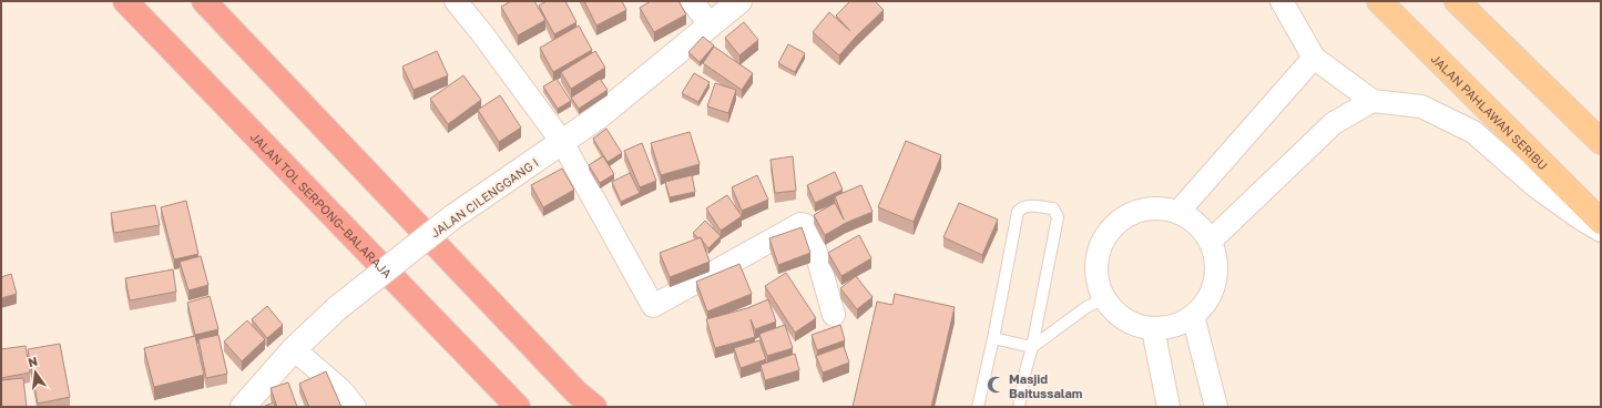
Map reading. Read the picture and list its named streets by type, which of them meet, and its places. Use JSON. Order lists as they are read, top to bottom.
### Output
{
  "streets": {
    "highway": ["JALAN TOL SERPONG–BALARAJA"],
    "main road": ["JALAN PAHLAWAN SERIBU"],
    "street": ["JALAN CILENGGANG I"]
  },
  "places": {
    "mosque": ["Masjid Baitussalam"]
  },
  "north": "top"
}
